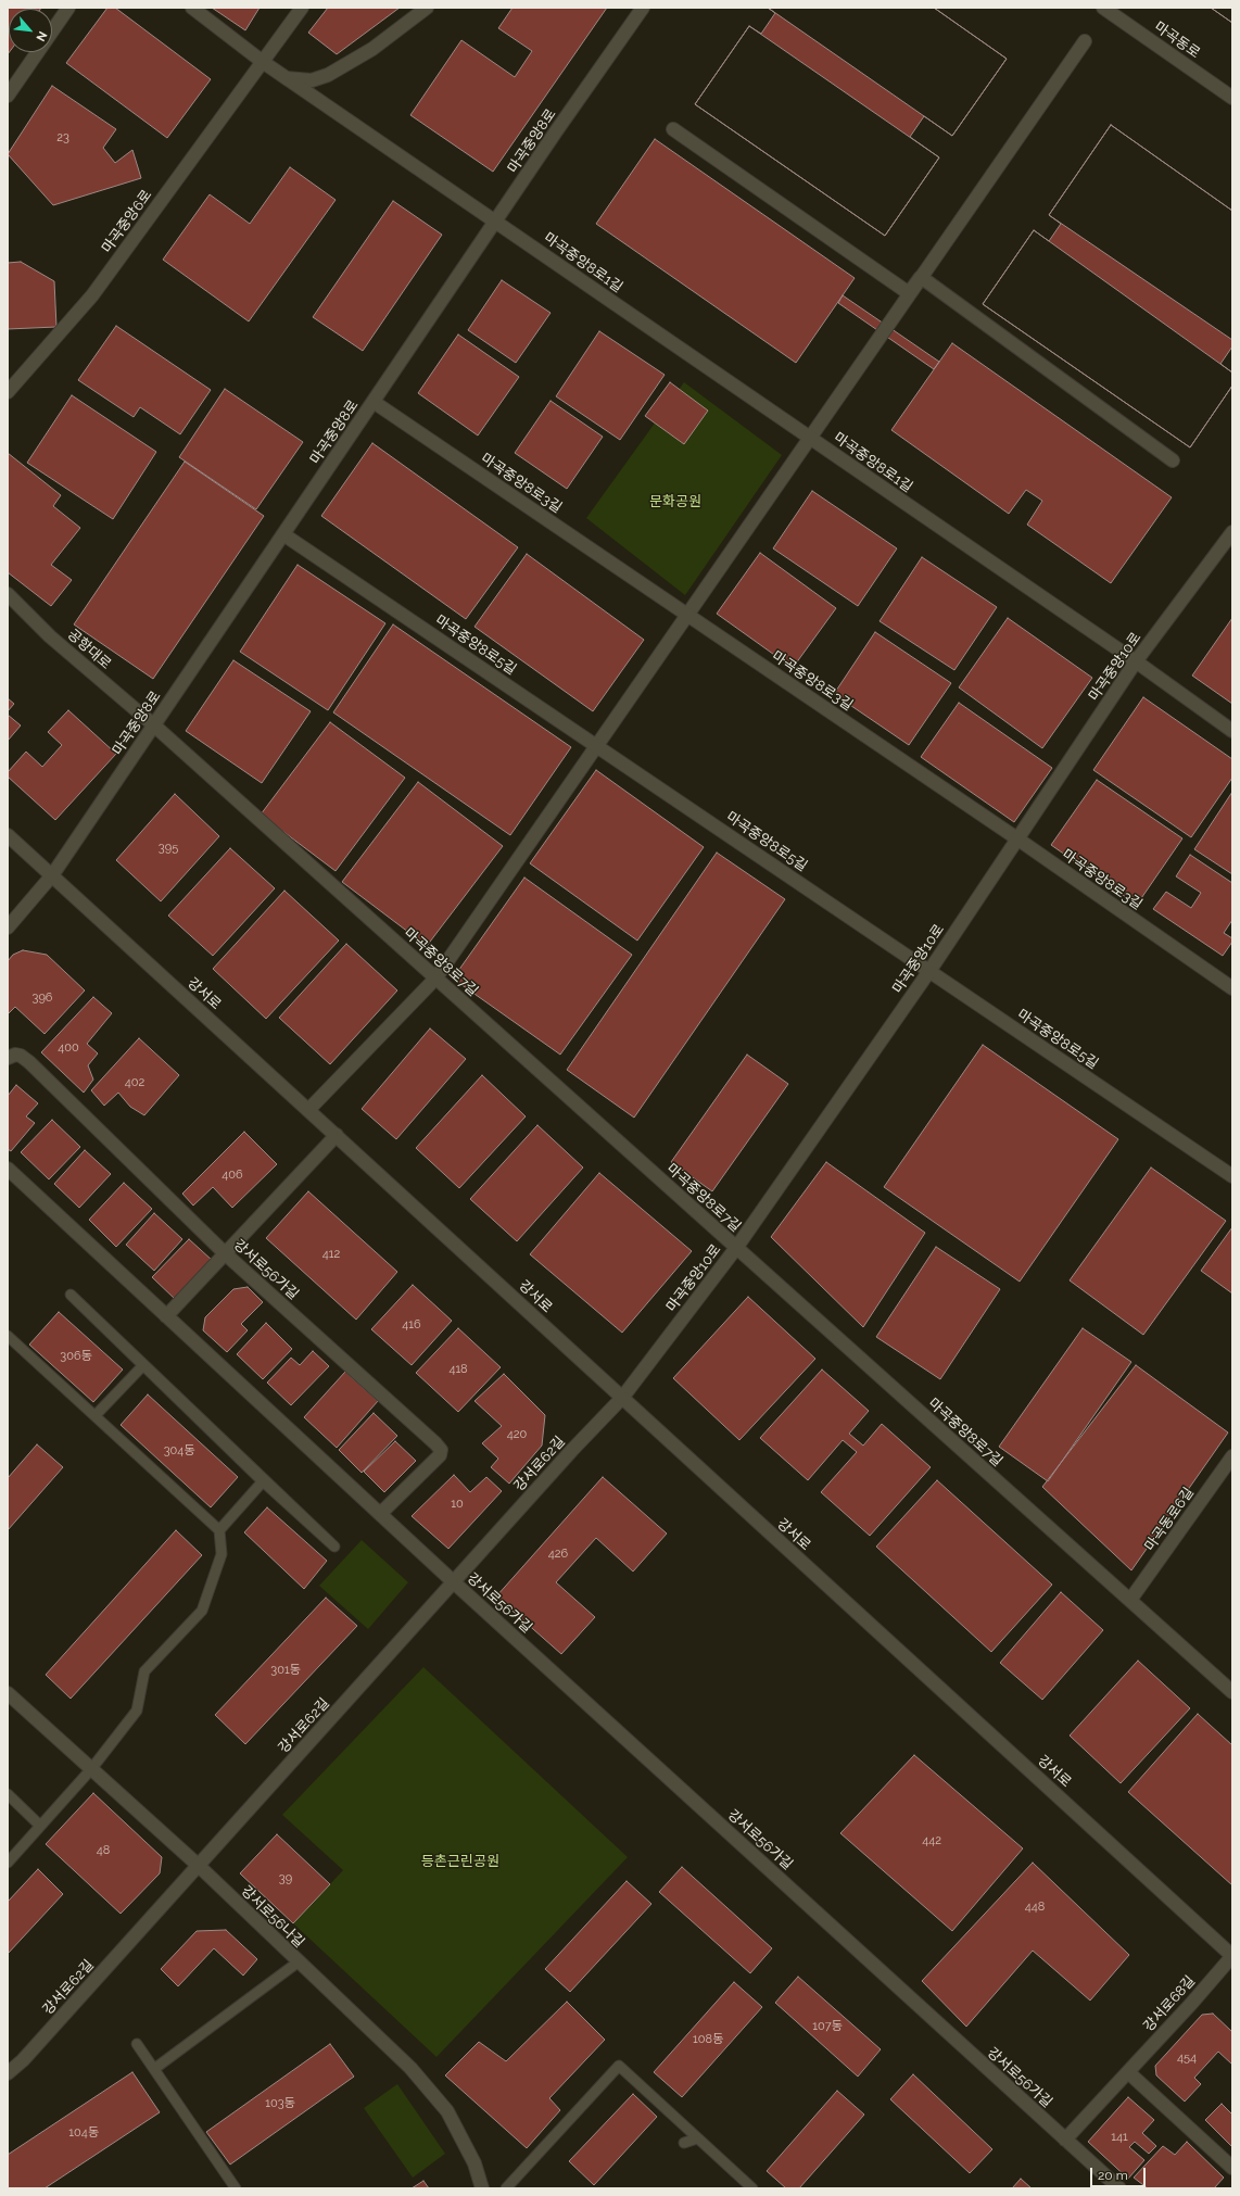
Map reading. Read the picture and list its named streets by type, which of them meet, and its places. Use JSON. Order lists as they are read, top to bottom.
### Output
{
  "streets": {
    "street": [
      "마곡동로",
      "마곡중앙8로",
      "마곡중앙6로",
      "마곡중앙8로1길",
      "마곡중앙8로3길",
      "마곡중앙8로5길",
      "공항대로",
      "마곡중앙10로",
      "마곡중앙8로7길",
      "강서로",
      "강서로56가길",
      "강서로62길",
      "마곡동로6길",
      "강서로56나길",
      "강서로68길"
    ]
  },
  "crossings": [
    ["마곡중앙8로", "마곡중앙8로1길"],
    ["마곡중앙8로", "마곡중앙8로3길"],
    ["마곡중앙8로", "마곡중앙8로5길"],
    ["마곡중앙8로", "공항대로"],
    ["마곡중앙8로", "마곡중앙8로7길"],
    ["마곡중앙8로", "강서로"],
    ["마곡중앙8로1길", "마곡중앙10로"],
    ["마곡중앙8로3길", "마곡중앙10로"],
    ["마곡중앙8로5길", "마곡중앙10로"],
    ["공항대로", "마곡중앙8로7길"],
    ["마곡중앙10로", "마곡중앙8로7길"],
    ["마곡중앙10로", "강서로"],
    ["마곡중앙10로", "강서로62길"],
    ["마곡중앙8로7길", "마곡동로6길"],
    ["강서로", "강서로62길"],
    ["강서로", "강서로68길"],
    ["강서로56가길", "강서로62길"],
    ["강서로56가길", "강서로68길"],
    ["강서로62길", "강서로56나길"]
  ],
  "parks": ["문화공원", "등촌근린공원"],
  "house_numbers": [
    "23",
    "395",
    "396",
    "400",
    "402",
    "406",
    "412",
    "416",
    "306동",
    "418",
    "420",
    "304동",
    "10",
    "426",
    "301동",
    "442",
    "48",
    "39",
    "448",
    "107동",
    "108동",
    "454",
    "103동",
    "104동",
    "141"
  ],
  "scale_bar": "20 m",
  "north": "bottom right"
}
